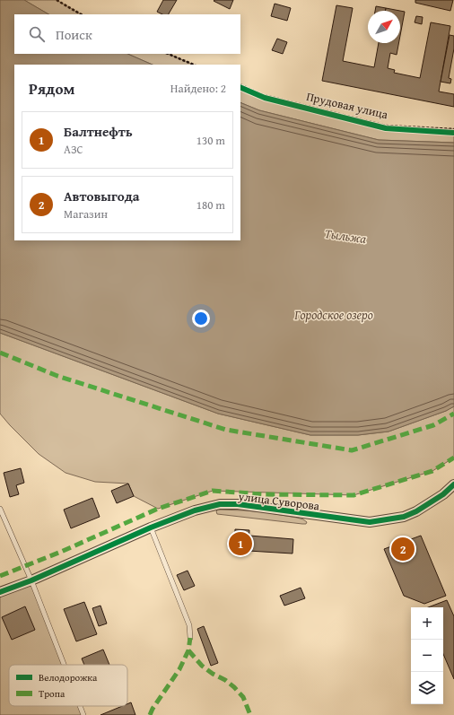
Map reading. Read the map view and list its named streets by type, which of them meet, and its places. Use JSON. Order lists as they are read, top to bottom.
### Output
{
  "streets": {
    "street": ["улица Суворова"],
    "cycle path": ["Прудовая улица"]
  },
  "water": ["Тыльжа", "Городское озеро"],
  "legend": ["Велодорожка", "Тропа"],
  "north": "top right",
  "page": {
    "search": "Поиск",
    "heading": ["Рядом", "Найдено: 2"],
    "list": [
      {
        "mark": "1",
        "name": "Балтнефть",
        "note": "АЗС",
        "value": "130 m"
      },
      {
        "mark": "2",
        "name": "Автовыгода",
        "note": "Магазин",
        "value": "180 m"
      }
    ],
    "pins": ["1", "2"],
    "map_buttons": ["+", "−"]
  }
}
